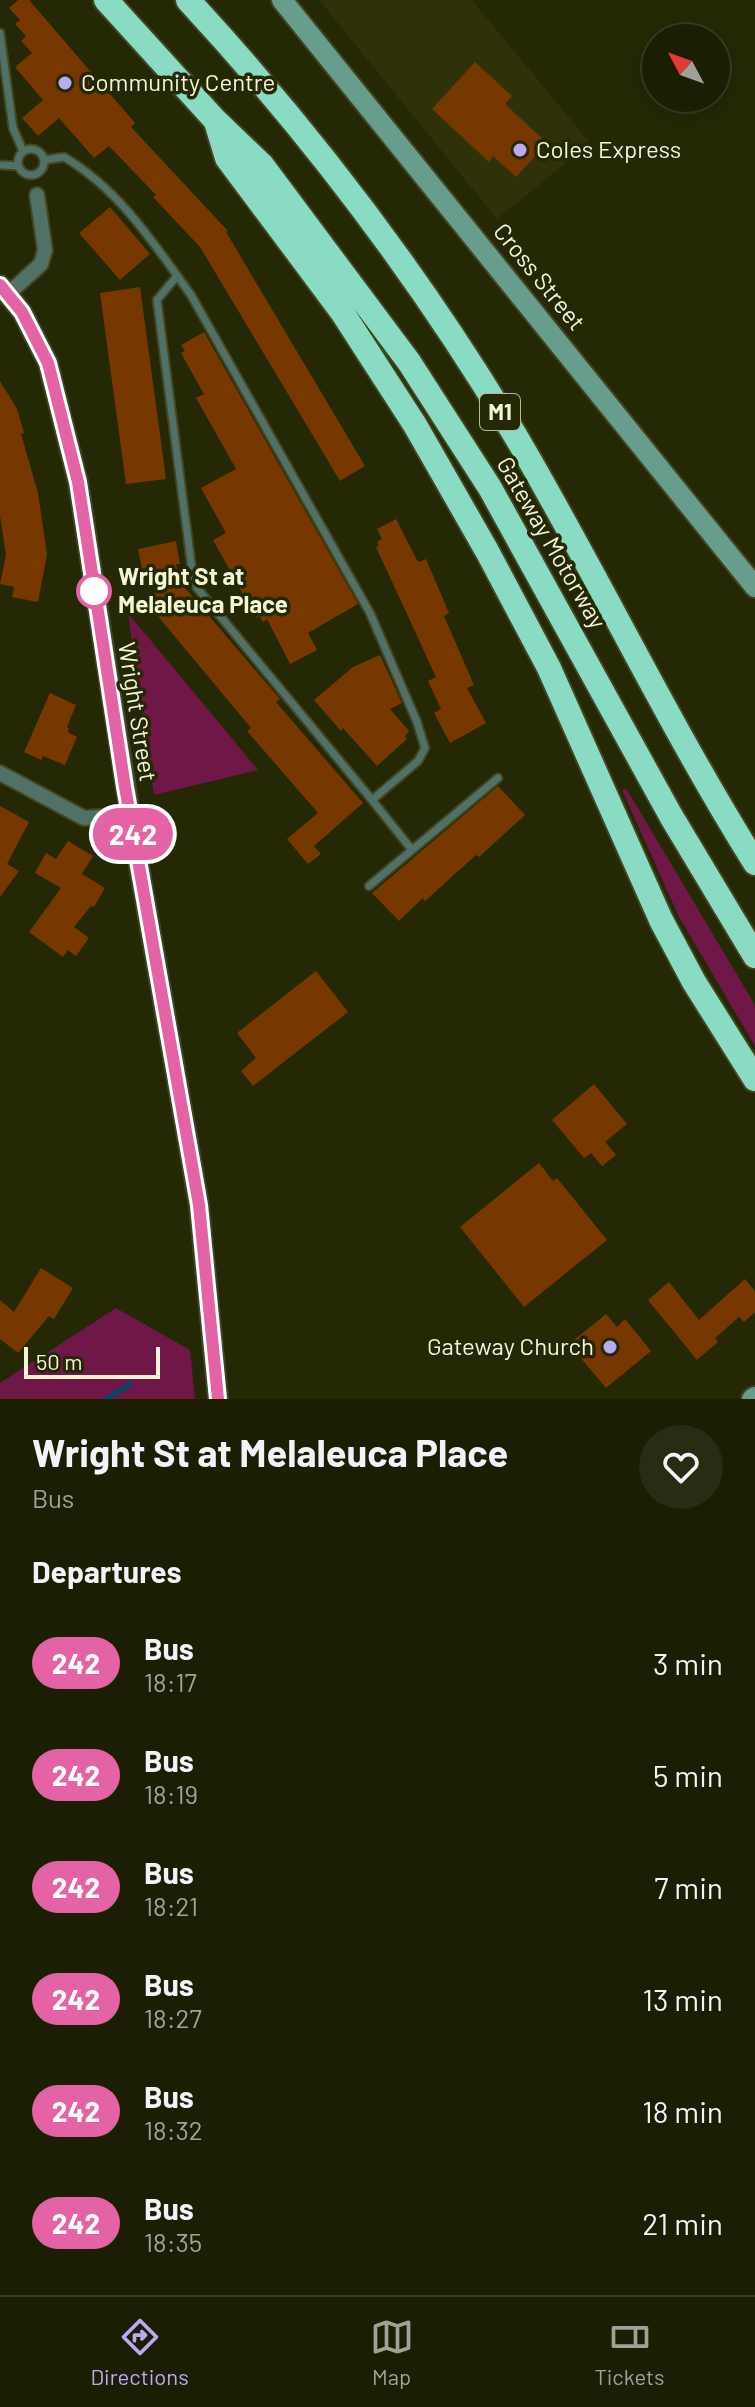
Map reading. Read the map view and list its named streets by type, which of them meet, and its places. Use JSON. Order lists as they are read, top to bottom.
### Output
{
  "streets": {
    "highway": ["M1", "Gateway Motorway"],
    "main road": ["Cross Street"],
    "street": ["Wright Street"]
  },
  "places": [
    "Community Centre",
    "Coles Express",
    "Wright St at Melaleuca Place",
    "Gateway Church"
  ],
  "lines": ["bus line 242"],
  "scale_bar": "50 m",
  "north": "top left",
  "page": {
    "on_map": "242",
    "scale": "50 m",
    "heading": [
      ["Wright St at Melaleuca Place", "Bus"],
      "Departures"
    ],
    "list": [
      {
        "mark": "242",
        "name": "Bus",
        "note": "18:17",
        "value": "3 min"
      },
      {
        "mark": "242",
        "name": "Bus",
        "note": "18:19",
        "value": "5 min"
      },
      {
        "mark": "242",
        "name": "Bus",
        "note": "18:21",
        "value": "7 min"
      },
      {
        "mark": "242",
        "name": "Bus",
        "note": "18:27",
        "value": "13 min"
      },
      {
        "mark": "242",
        "name": "Bus",
        "note": "18:32",
        "value": "18 min"
      },
      {
        "mark": "242",
        "name": "Bus",
        "note": "18:35",
        "value": "21 min"
      }
    ],
    "tabs": ["Directions", "Map", "Tickets"]
  }
}
